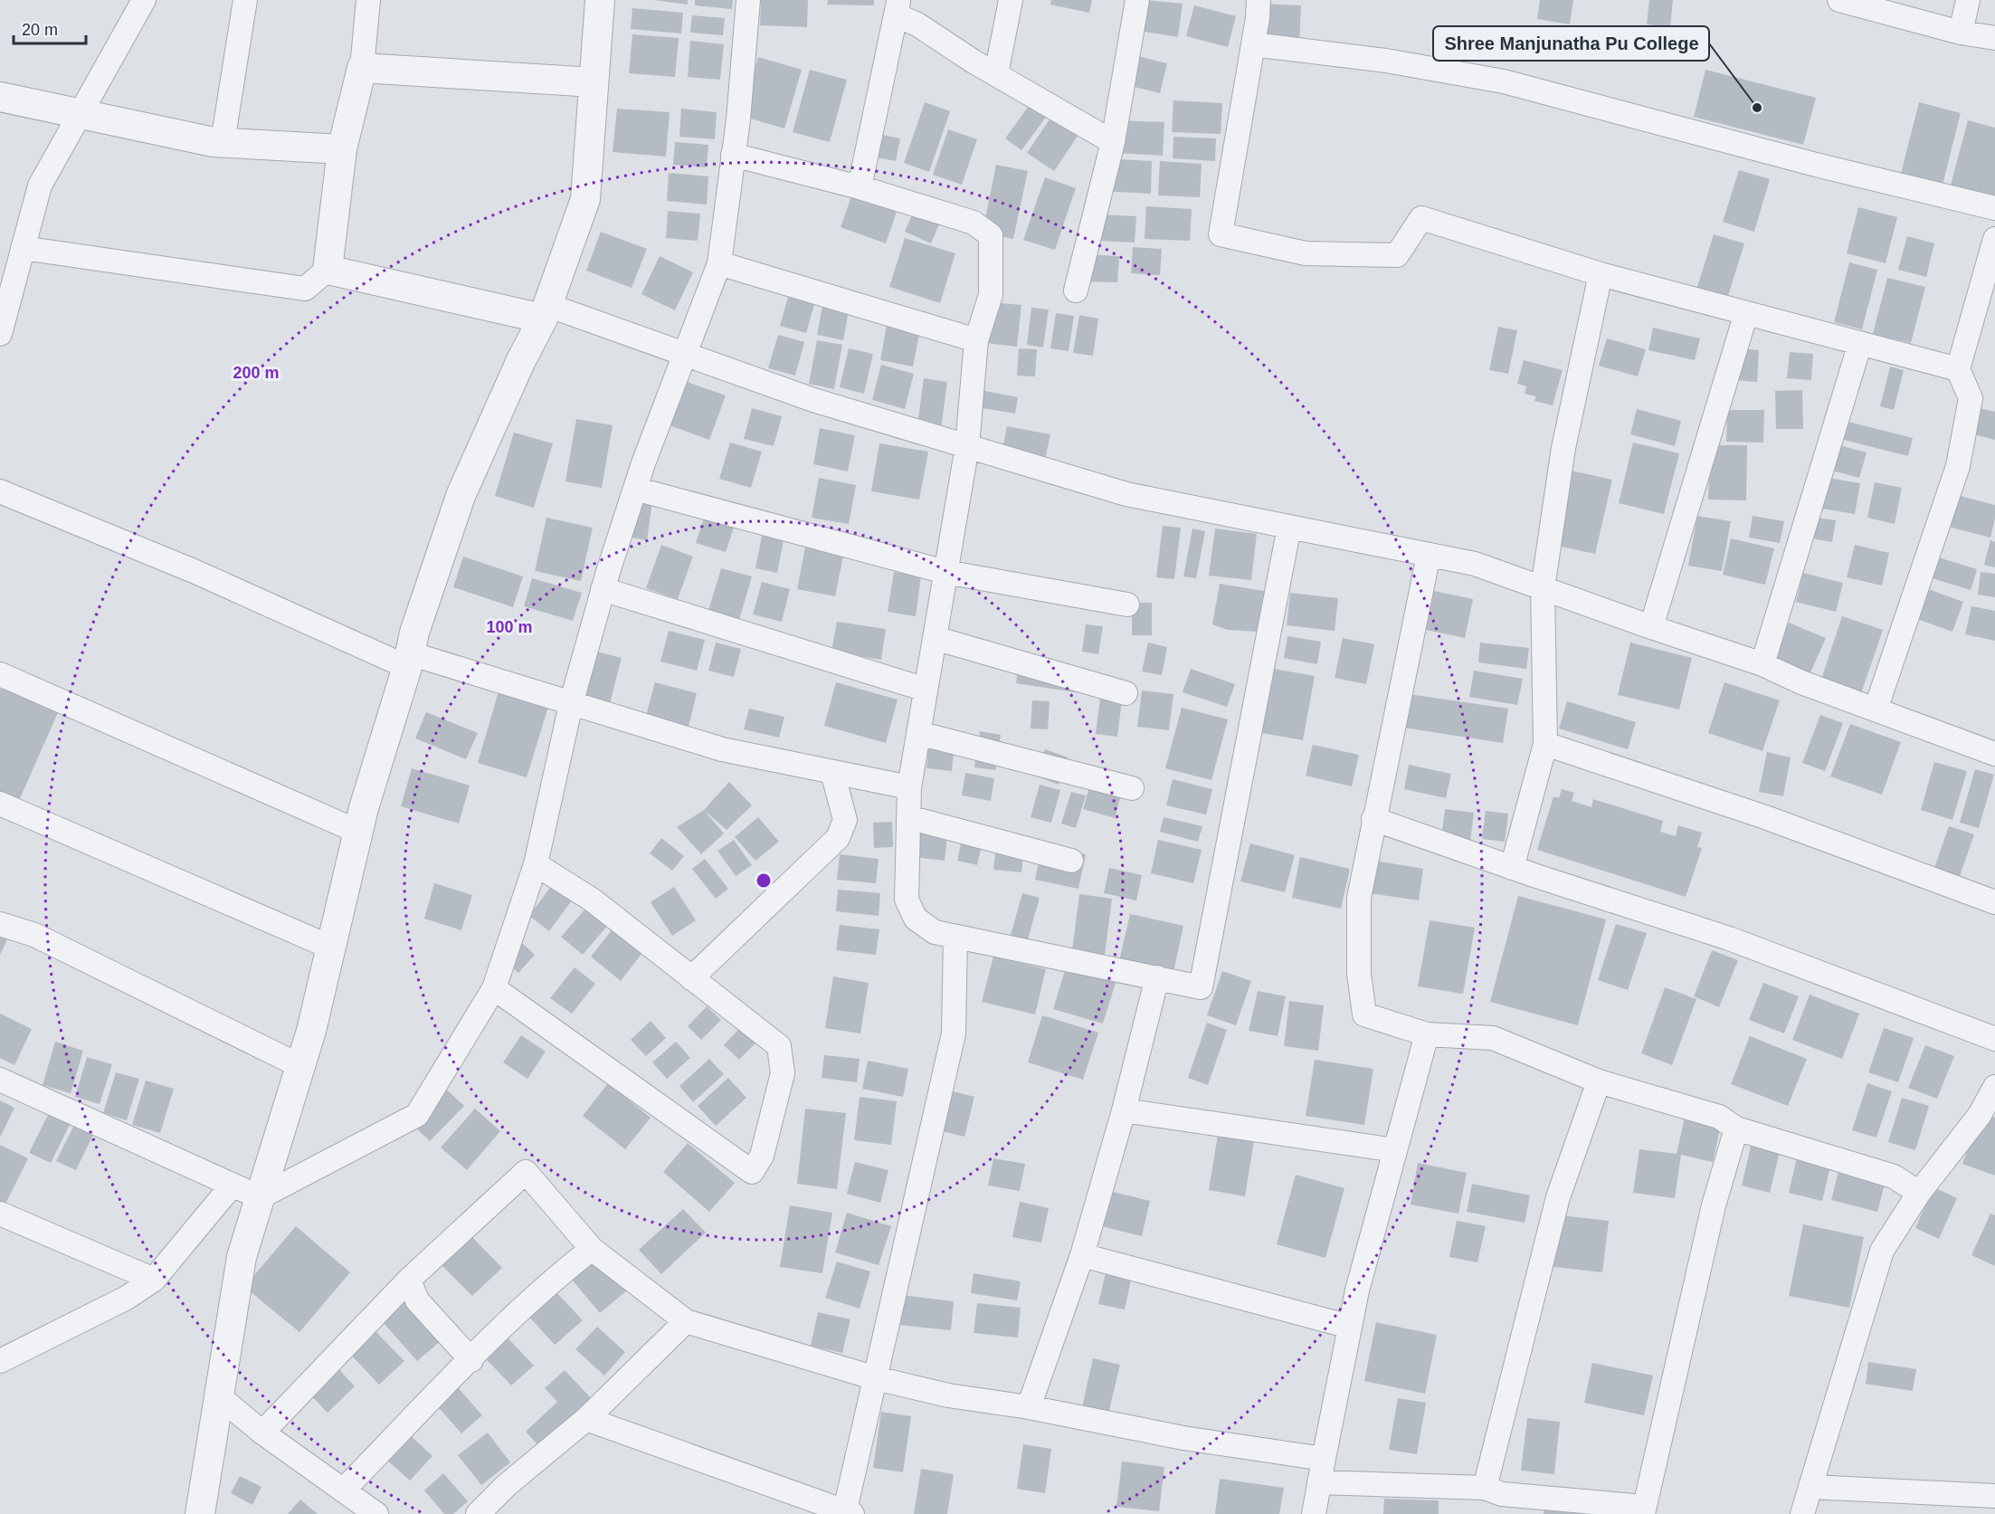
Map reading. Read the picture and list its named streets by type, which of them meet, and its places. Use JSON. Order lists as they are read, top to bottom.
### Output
{
  "places": ["Shree Manjunatha Pu College"],
  "scale_bar": "20 m",
  "rings": ["200 m", "100 m"]
}
